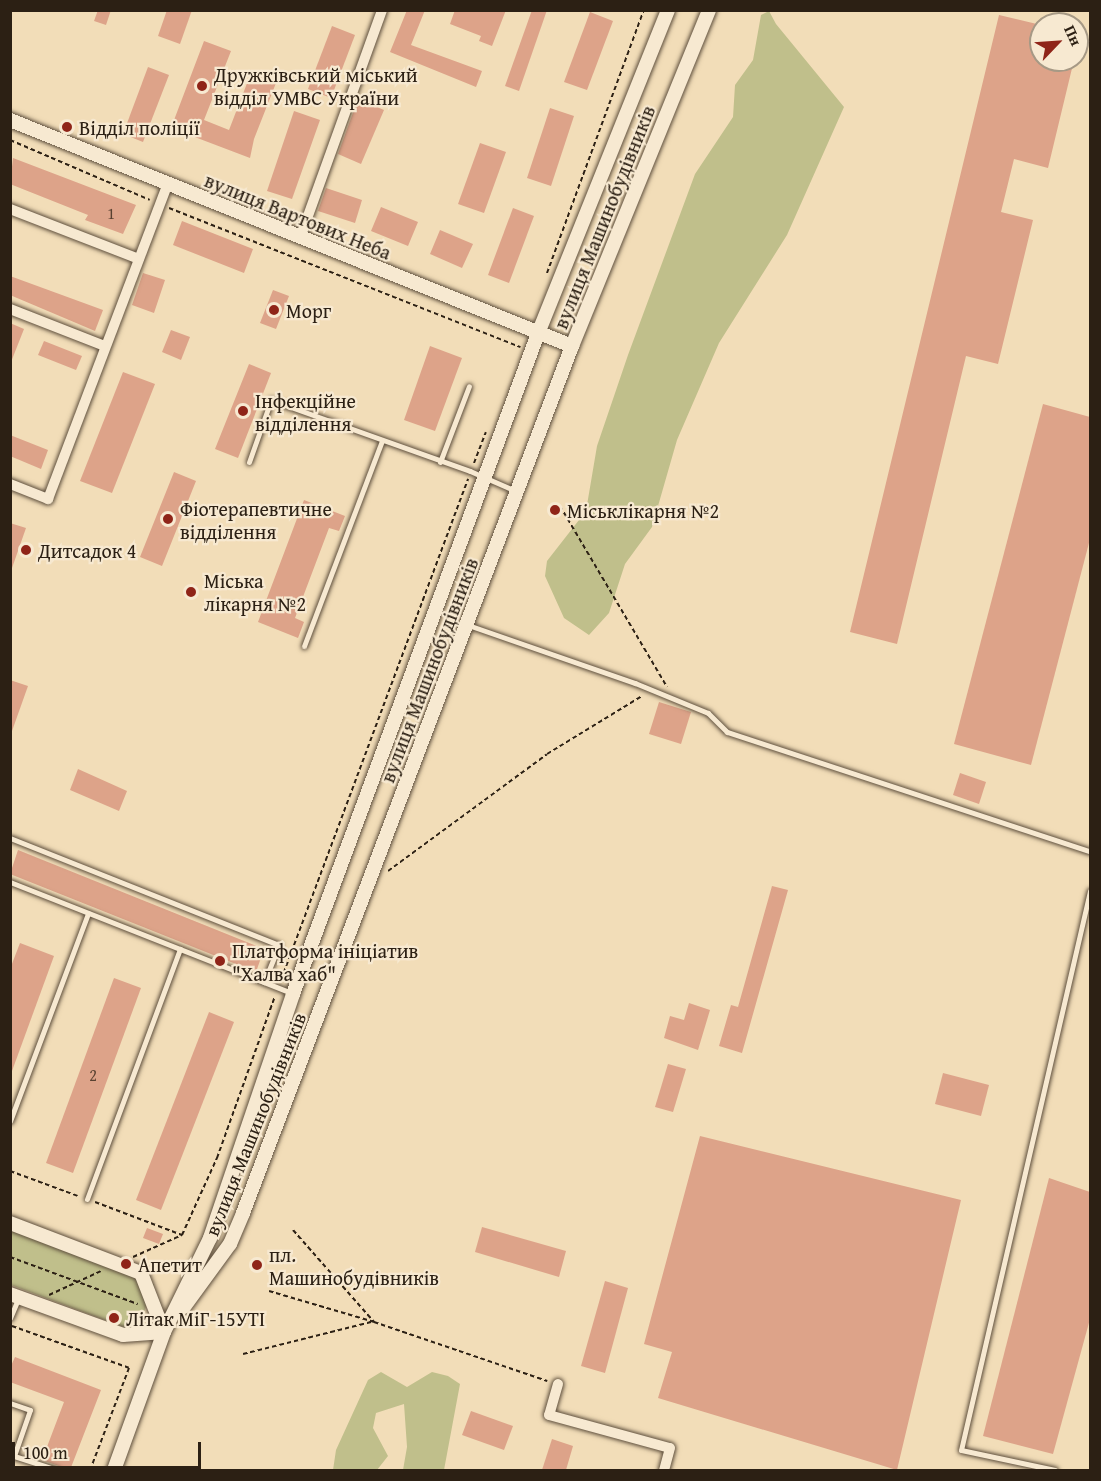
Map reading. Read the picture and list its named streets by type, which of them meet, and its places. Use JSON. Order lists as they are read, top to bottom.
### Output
{
  "streets": {
    "street": ["вулиця Вартових Неба", "вулиця Машинобудівників"]
  },
  "crossings": [
    ["вулиця Вартових Неба", "вулиця Машинобудівників"]
  ],
  "places": [
    "Дружківський міський відділ УМВС України",
    "Відділ поліції",
    "Морг",
    "Інфекційне відділення",
    "Міськлікарня №2",
    "Фіотерапевтичне відділення",
    "Дитсадок 4",
    "Міська лікарня №2",
    "Платформа ініціатив \"Халва хаб\"",
    "Апетит",
    "пл. Машинобудівників",
    "Літак МіГ-15УТІ"
  ],
  "house_numbers": ["1", "2"],
  "scale_bar": "100 m",
  "north": "top right"
}
